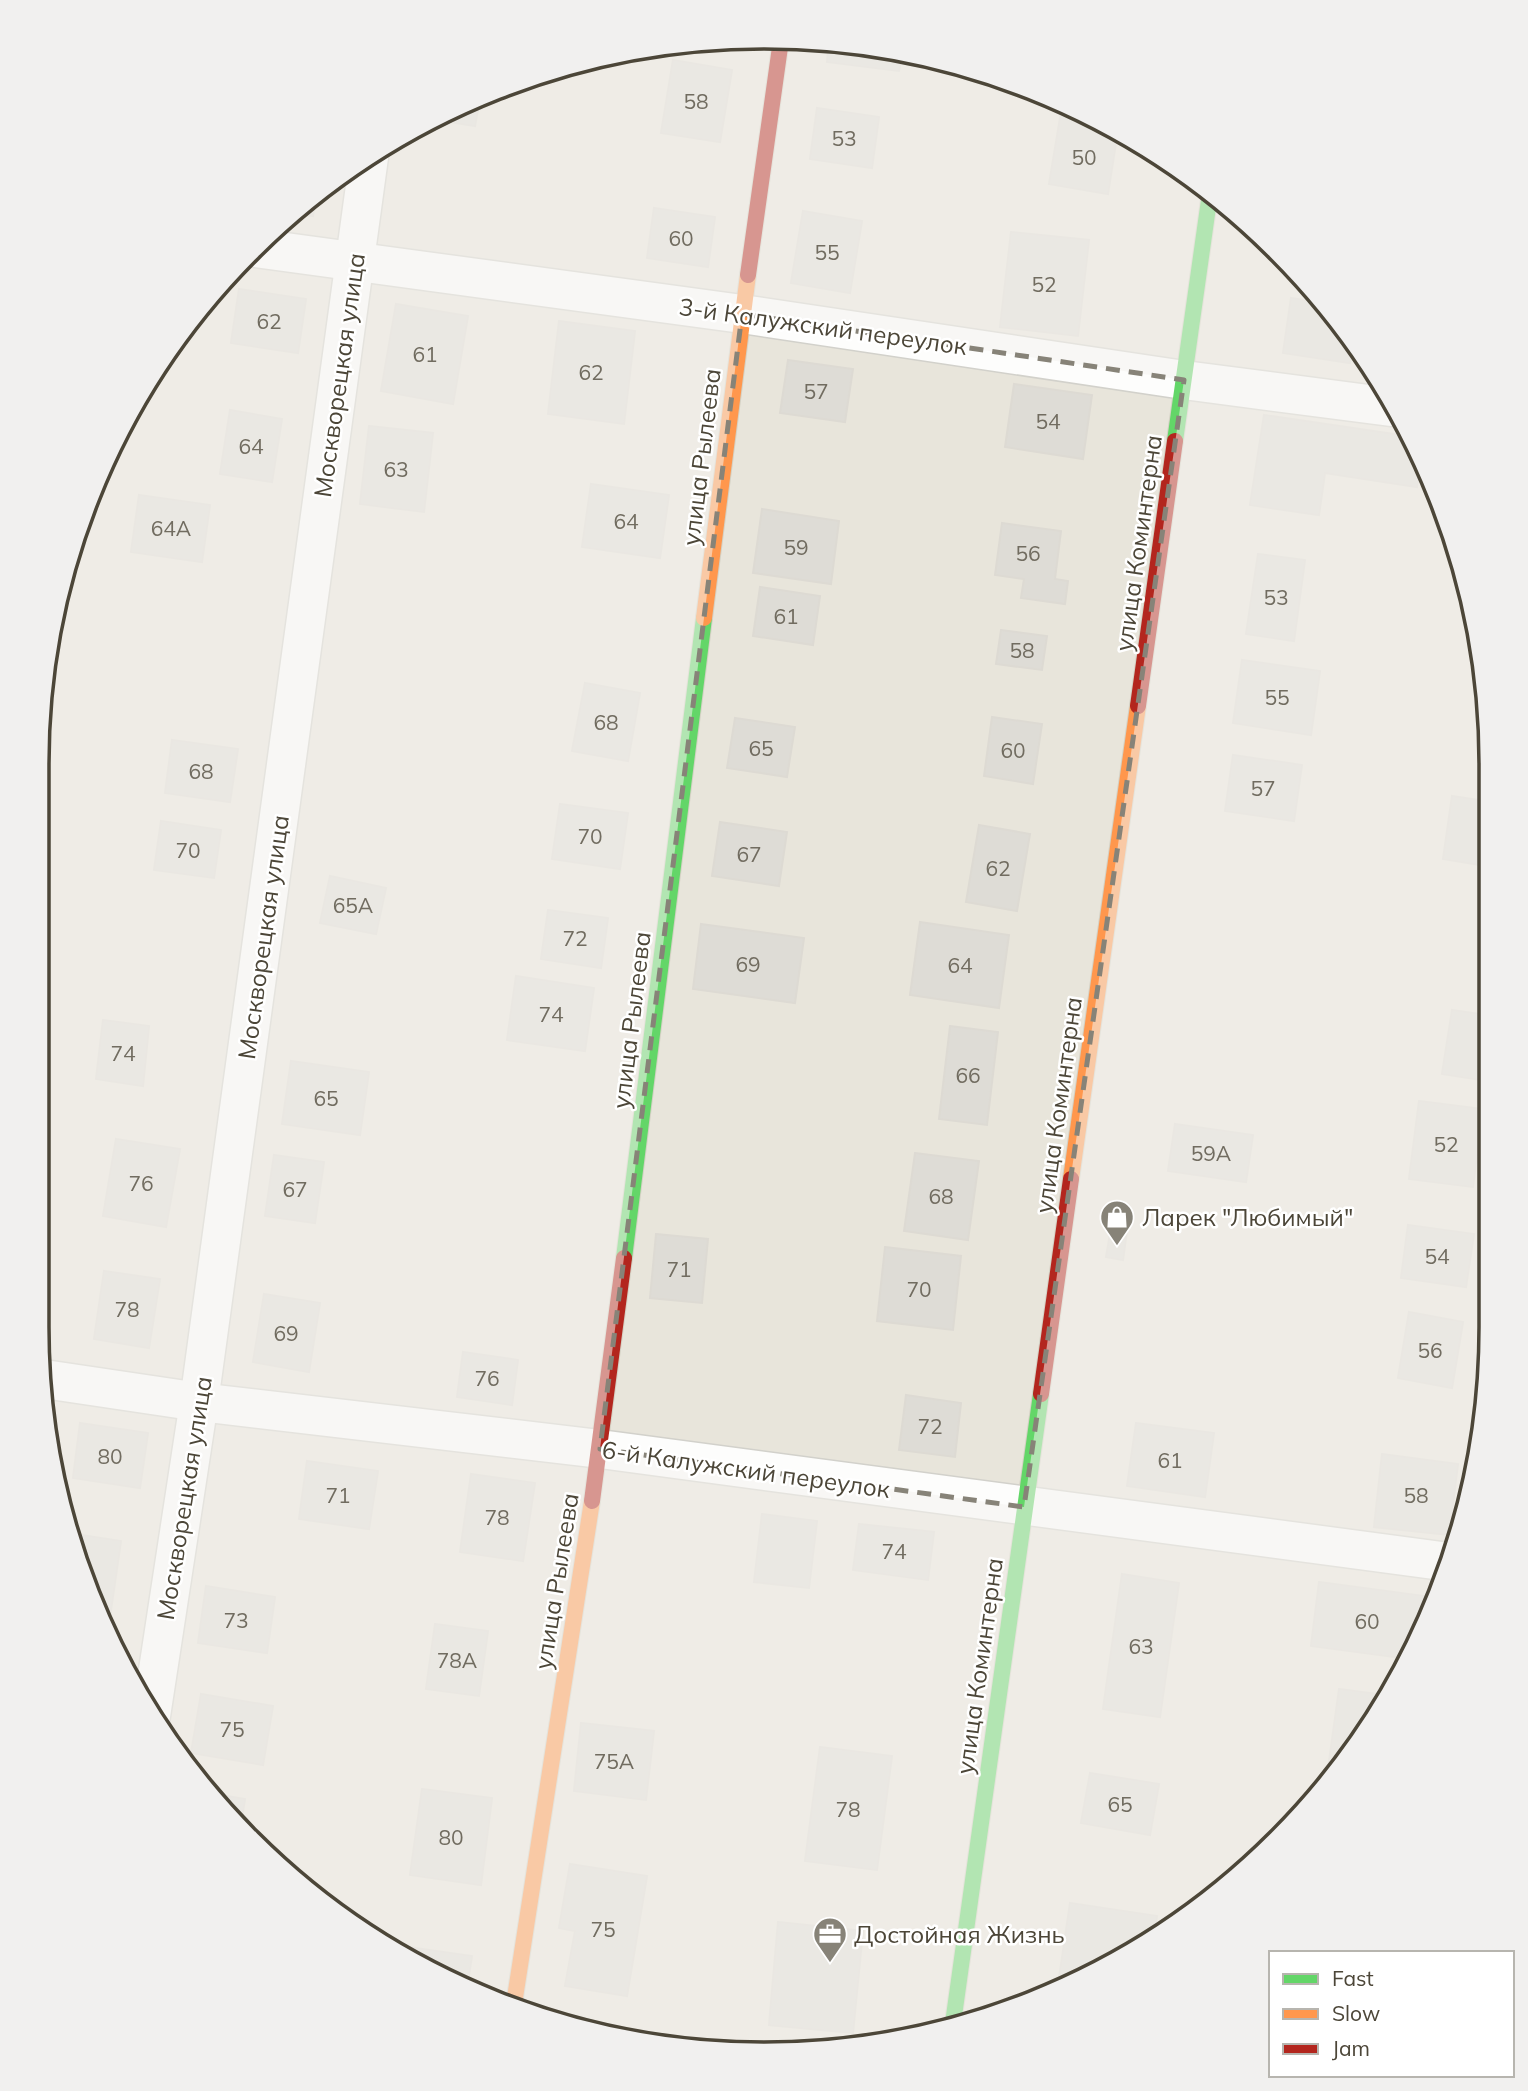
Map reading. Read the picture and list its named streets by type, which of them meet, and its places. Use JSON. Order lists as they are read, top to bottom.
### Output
{
  "streets": {
    "street": [
      "3-й Калужский переулок",
      "Москворецкая улица",
      "улица Рылеева",
      "улица Коминтерна",
      "6-й Калужский переулок"
    ]
  },
  "crossings": [
    ["3-й Калужский переулок", "Москворецкая улица"],
    ["3-й Калужский переулок", "улица Рылеева"],
    ["3-й Калужский переулок", "улица Коминтерна"],
    ["Москворецкая улица", "6-й Калужский переулок"],
    ["улица Рылеева", "6-й Калужский переулок"],
    ["улица Коминтерна", "6-й Калужский переулок"]
  ],
  "places": {
    "shop": ["Ларек \"Любимый\""],
    "office": ["Достойная Жизнь"]
  },
  "house_numbers": [
    "58",
    "53",
    "50",
    "60",
    "55",
    "52",
    "62",
    "61",
    "62",
    "57",
    "54",
    "64",
    "63",
    "64",
    "64А",
    "59",
    "56",
    "53",
    "61",
    "58",
    "55",
    "68",
    "65",
    "60",
    "68",
    "57",
    "70",
    "70",
    "67",
    "62",
    "65А",
    "72",
    "69",
    "64",
    "74",
    "74",
    "66",
    "65",
    "52",
    "59А",
    "76",
    "67",
    "68",
    "54",
    "71",
    "70",
    "78",
    "69",
    "56",
    "76",
    "72",
    "80",
    "61",
    "71",
    "58",
    "78",
    "74",
    "73",
    "60",
    "63",
    "78А",
    "75",
    "75А",
    "65",
    "78",
    "80",
    "75"
  ],
  "legend": ["Fast", "Slow", "Jam"]
}
